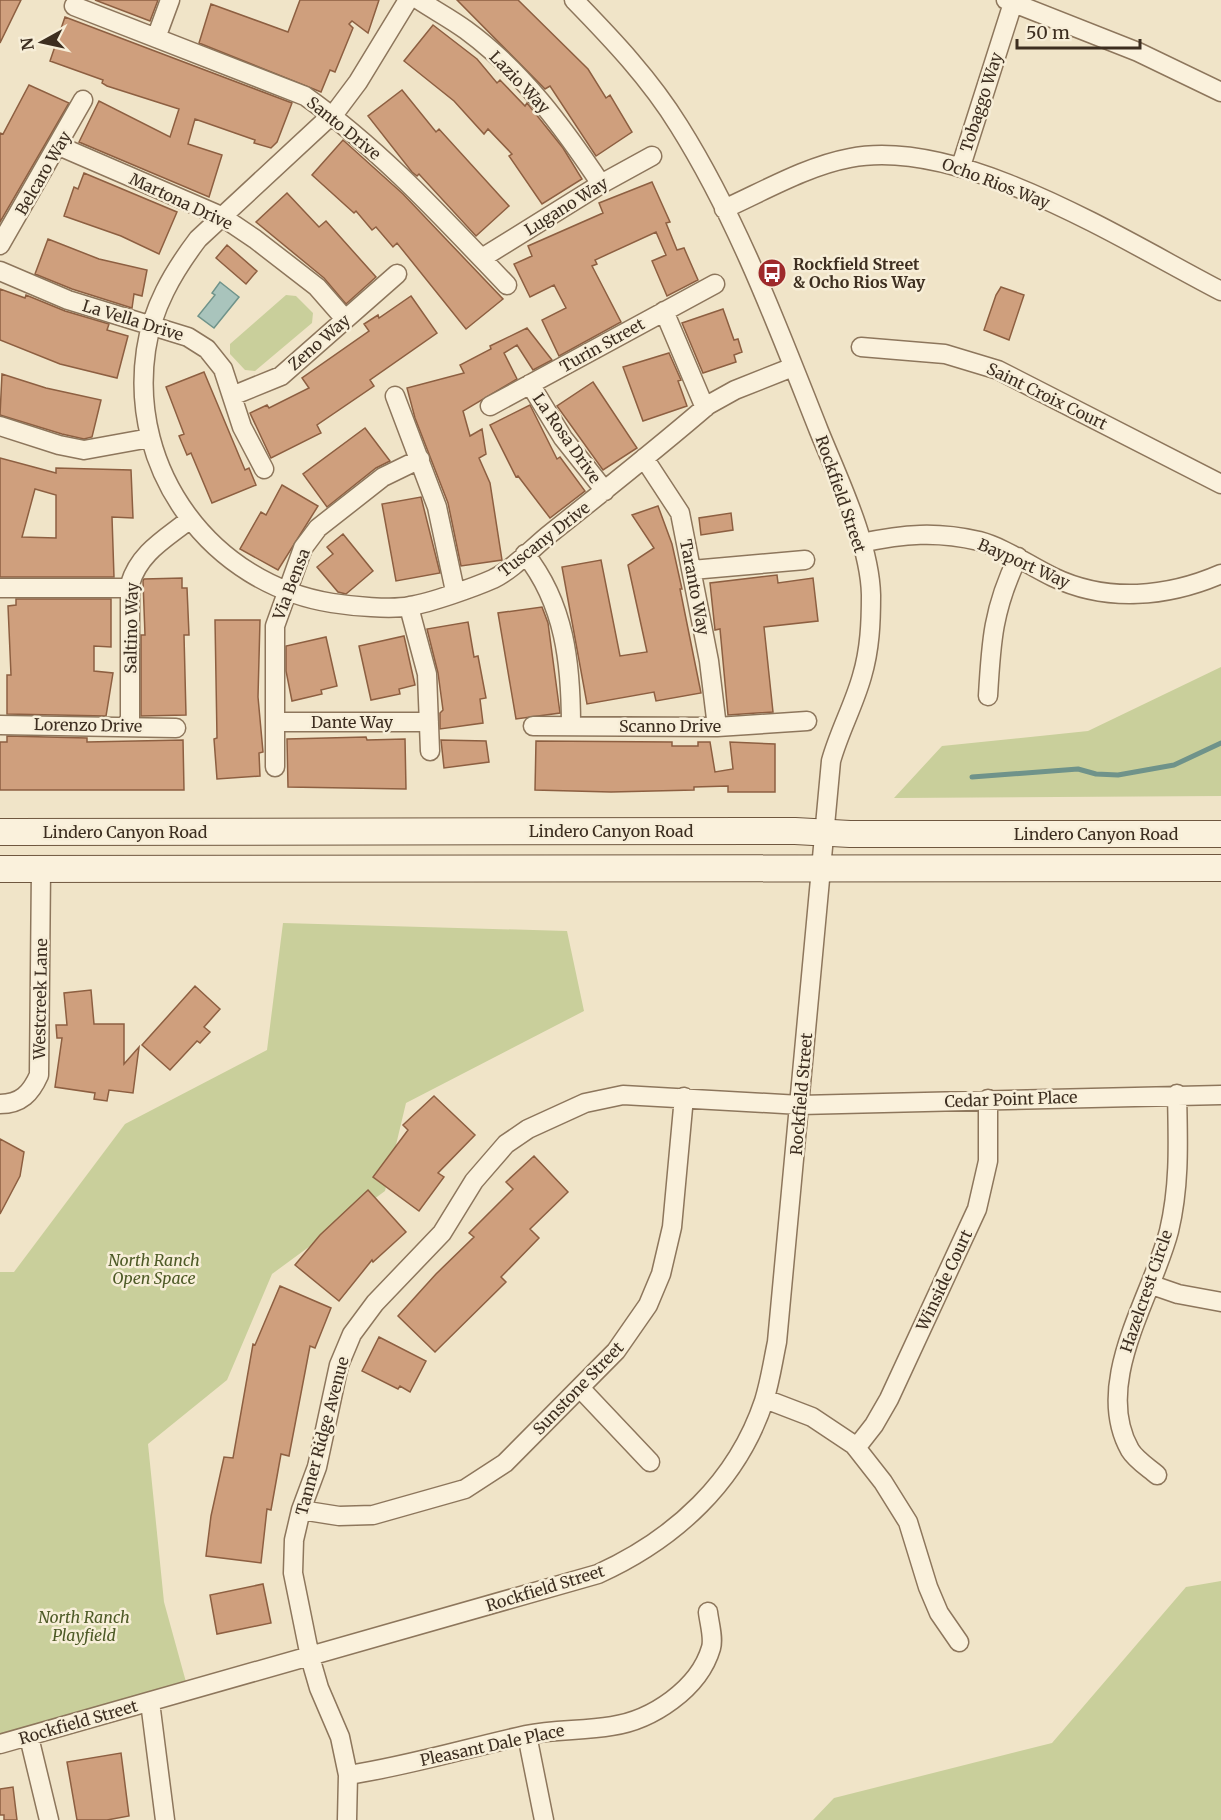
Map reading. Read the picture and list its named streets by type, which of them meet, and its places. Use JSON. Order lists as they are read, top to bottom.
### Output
{
  "streets": {
    "main road": ["Lindero Canyon Road"],
    "street": [
      "Lazio Way",
      "Tobaggo Way",
      "Santo Drive",
      "Belcaro Way",
      "Ocho Rios Way",
      "Martona Drive",
      "Lugano Way",
      "La Vella Drive",
      "Zeno Way",
      "Turin Street",
      "Saint Croix Court",
      "La Rosa Drive",
      "Rockfield Street",
      "Tuscany Drive",
      "Bayport Way",
      "Via Bensa",
      "Taranto Way",
      "Saltino Way",
      "Dante Way",
      "Lorenzo Drive",
      "Scanno Drive",
      "Westcreek Lane",
      "Cedar Point Place",
      "Winside Court",
      "Hazelcrest Circle",
      "Sunstone Street",
      "Tanner Ridge Avenue",
      "Pleasant Dale Place"
    ]
  },
  "crossings": [
    ["Lazio Way", "Lugano Way"],
    ["Tobaggo Way", "Ocho Rios Way"],
    ["Santo Drive", "Lugano Way"],
    ["Santo Drive", "Tuscany Drive"],
    ["Belcaro Way", "Martona Drive"],
    ["Ocho Rios Way", "Rockfield Street"],
    ["Martona Drive", "Zeno Way"],
    ["Martona Drive", "Tuscany Drive"],
    ["La Vella Drive", "Zeno Way"],
    ["La Vella Drive", "Tuscany Drive"],
    ["Turin Street", "La Rosa Drive"],
    ["La Rosa Drive", "Tuscany Drive"],
    ["Rockfield Street", "Tuscany Drive"],
    ["Rockfield Street", "Bayport Way"],
    ["Rockfield Street", "Lindero Canyon Road"],
    ["Rockfield Street", "Cedar Point Place"],
    ["Rockfield Street", "Tanner Ridge Avenue"],
    ["Tuscany Drive", "Via Bensa"],
    ["Tuscany Drive", "Taranto Way"],
    ["Tuscany Drive", "Saltino Way"],
    ["Via Bensa", "Dante Way"],
    ["Taranto Way", "Scanno Drive"],
    ["Saltino Way", "Lorenzo Drive"],
    ["Lindero Canyon Road", "Westcreek Lane"],
    ["Cedar Point Place", "Winside Court"],
    ["Cedar Point Place", "Hazelcrest Circle"],
    ["Cedar Point Place", "Tanner Ridge Avenue"],
    ["Sunstone Street", "Tanner Ridge Avenue"],
    ["Tanner Ridge Avenue", "Pleasant Dale Place"]
  ],
  "parks": ["North Ranch Open Space", "North Ranch Playfield"],
  "places": {
    "bus stop": ["Rockfield Street & Ocho Rios Way"]
  },
  "scale_bar": "50 m",
  "north": "left"
}
